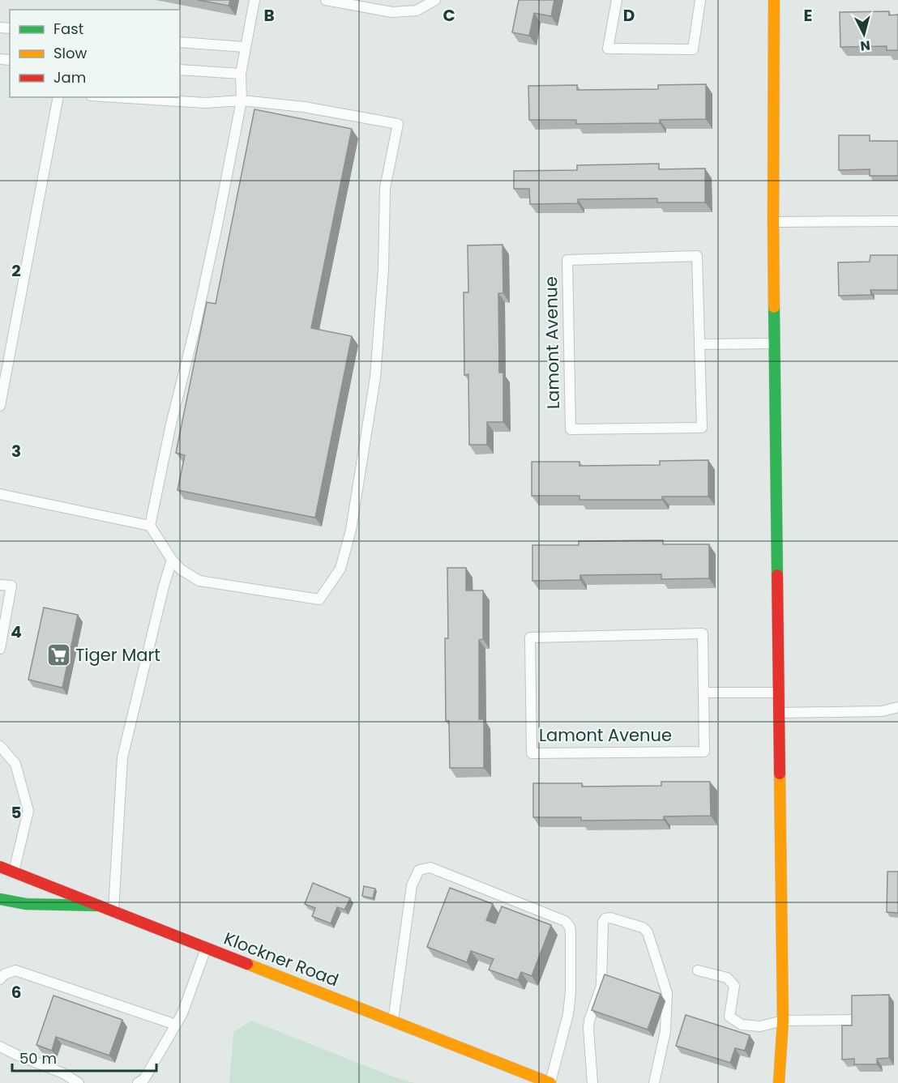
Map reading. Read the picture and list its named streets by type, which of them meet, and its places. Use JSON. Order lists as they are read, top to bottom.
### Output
{
  "streets": {
    "street": ["Klockner Road"],
    "lane": ["Lamont Avenue"]
  },
  "places": {
    "supermarket": ["Tiger Mart"]
  },
  "legend": ["Fast", "Slow", "Jam"],
  "scale_bar": "50 m",
  "north": "bottom",
  "grid": {
    "columns": [
      "B",
      "C",
      "D",
      "E"
    ],
    "rows": [
      "2",
      "3",
      "4",
      "5",
      "6"
    ]
  }
}
